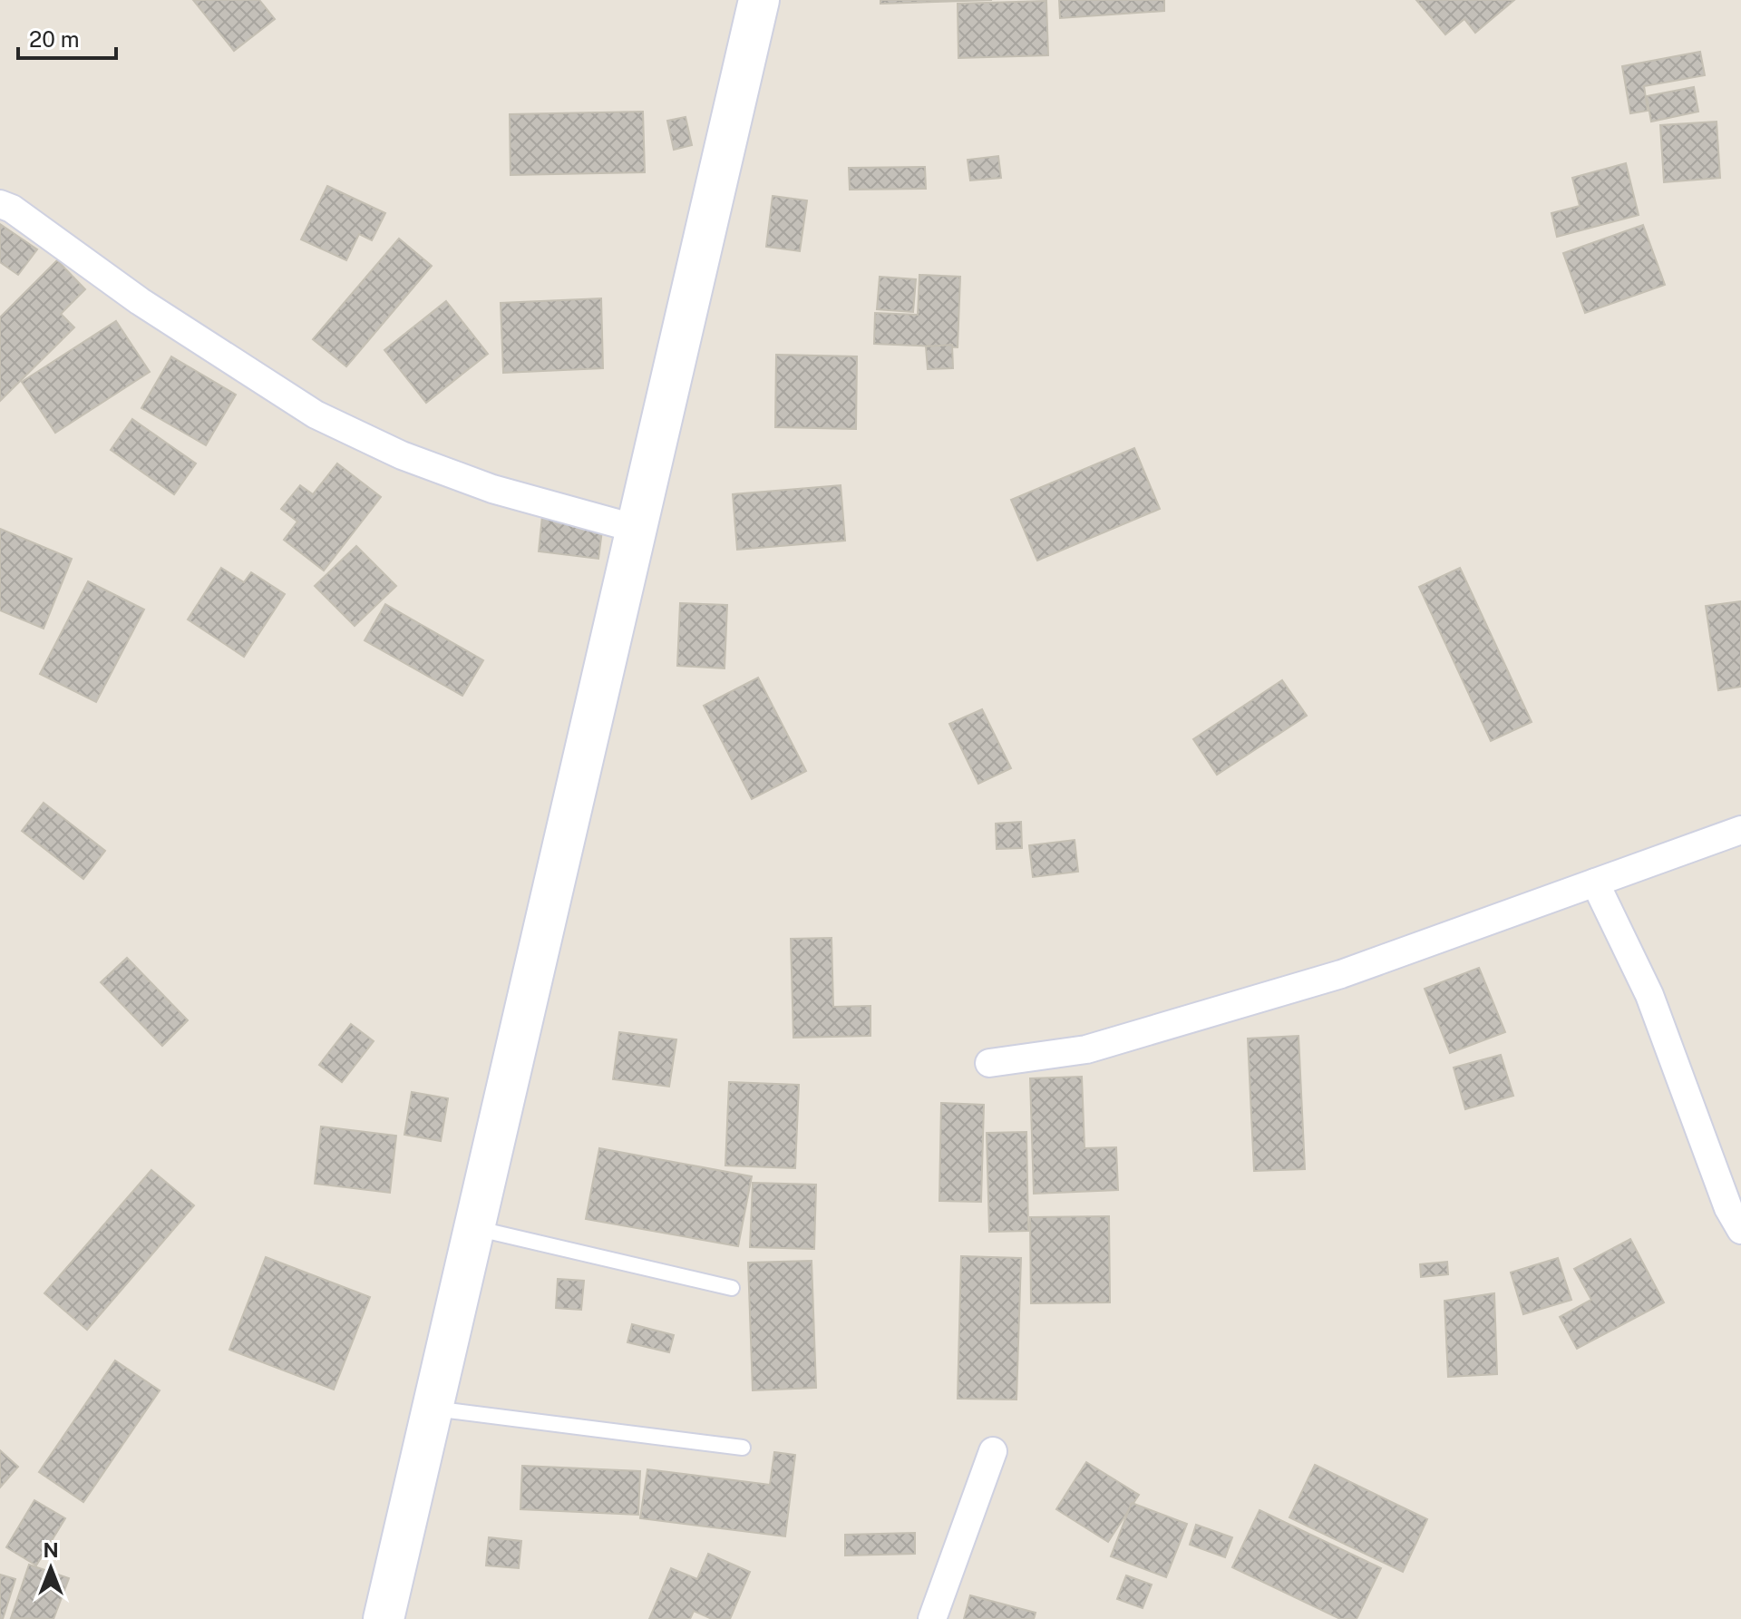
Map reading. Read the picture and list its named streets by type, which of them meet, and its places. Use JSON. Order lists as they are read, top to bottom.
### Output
{
  "scale_bar": "20 m",
  "north": "top"
}
